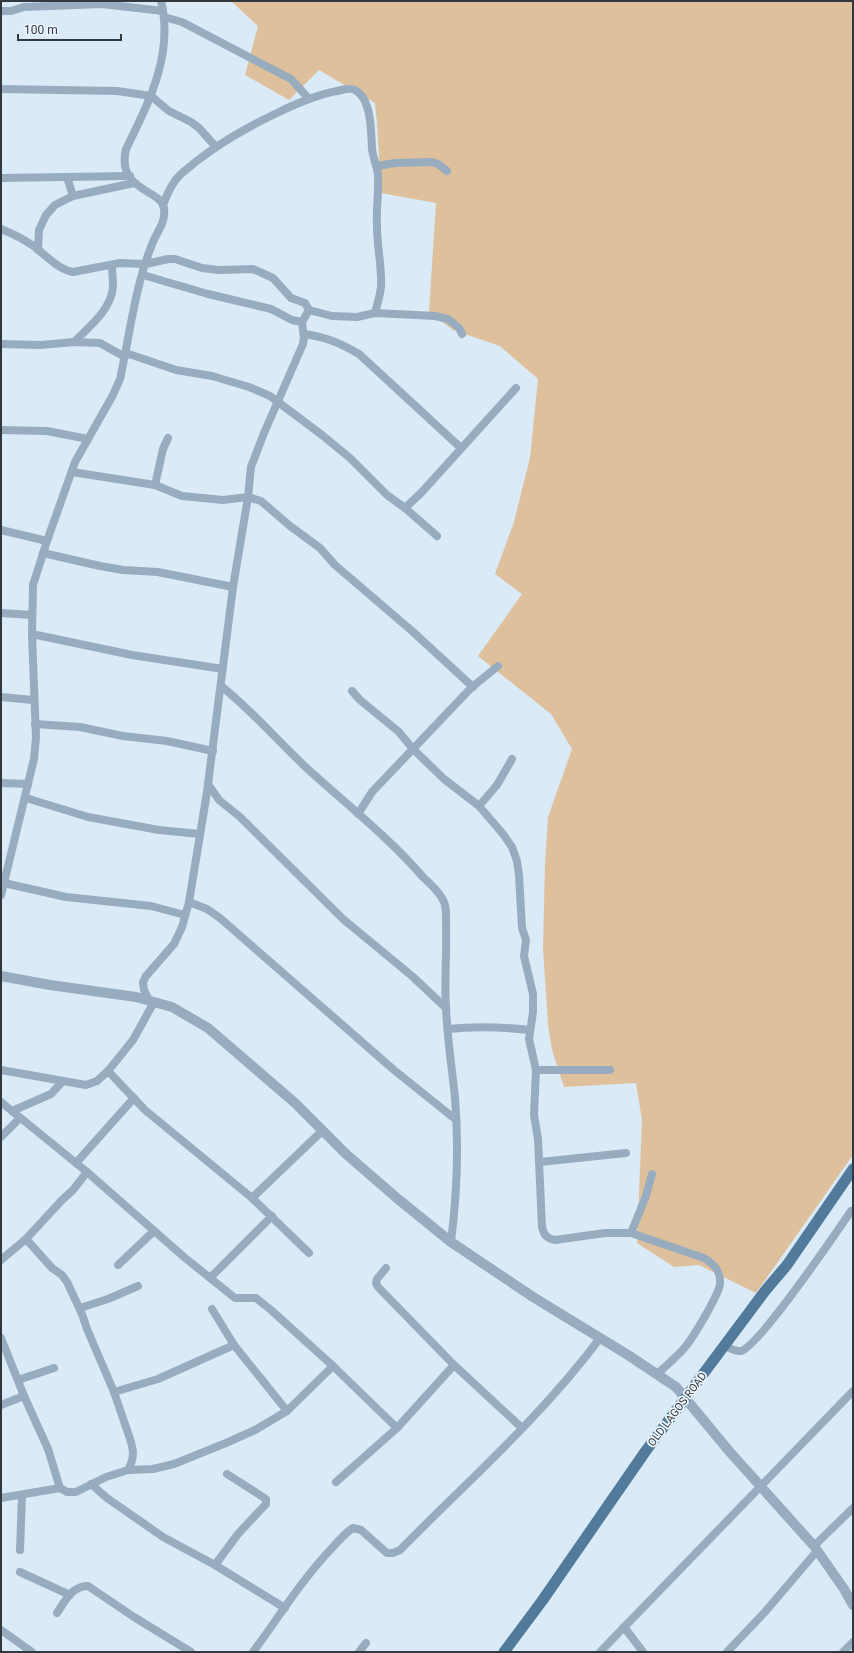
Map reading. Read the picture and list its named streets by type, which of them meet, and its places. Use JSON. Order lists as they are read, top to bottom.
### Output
{
  "streets": {
    "main road": ["OLD LAGOS ROAD"]
  },
  "scale_bar": "100 m"
}
